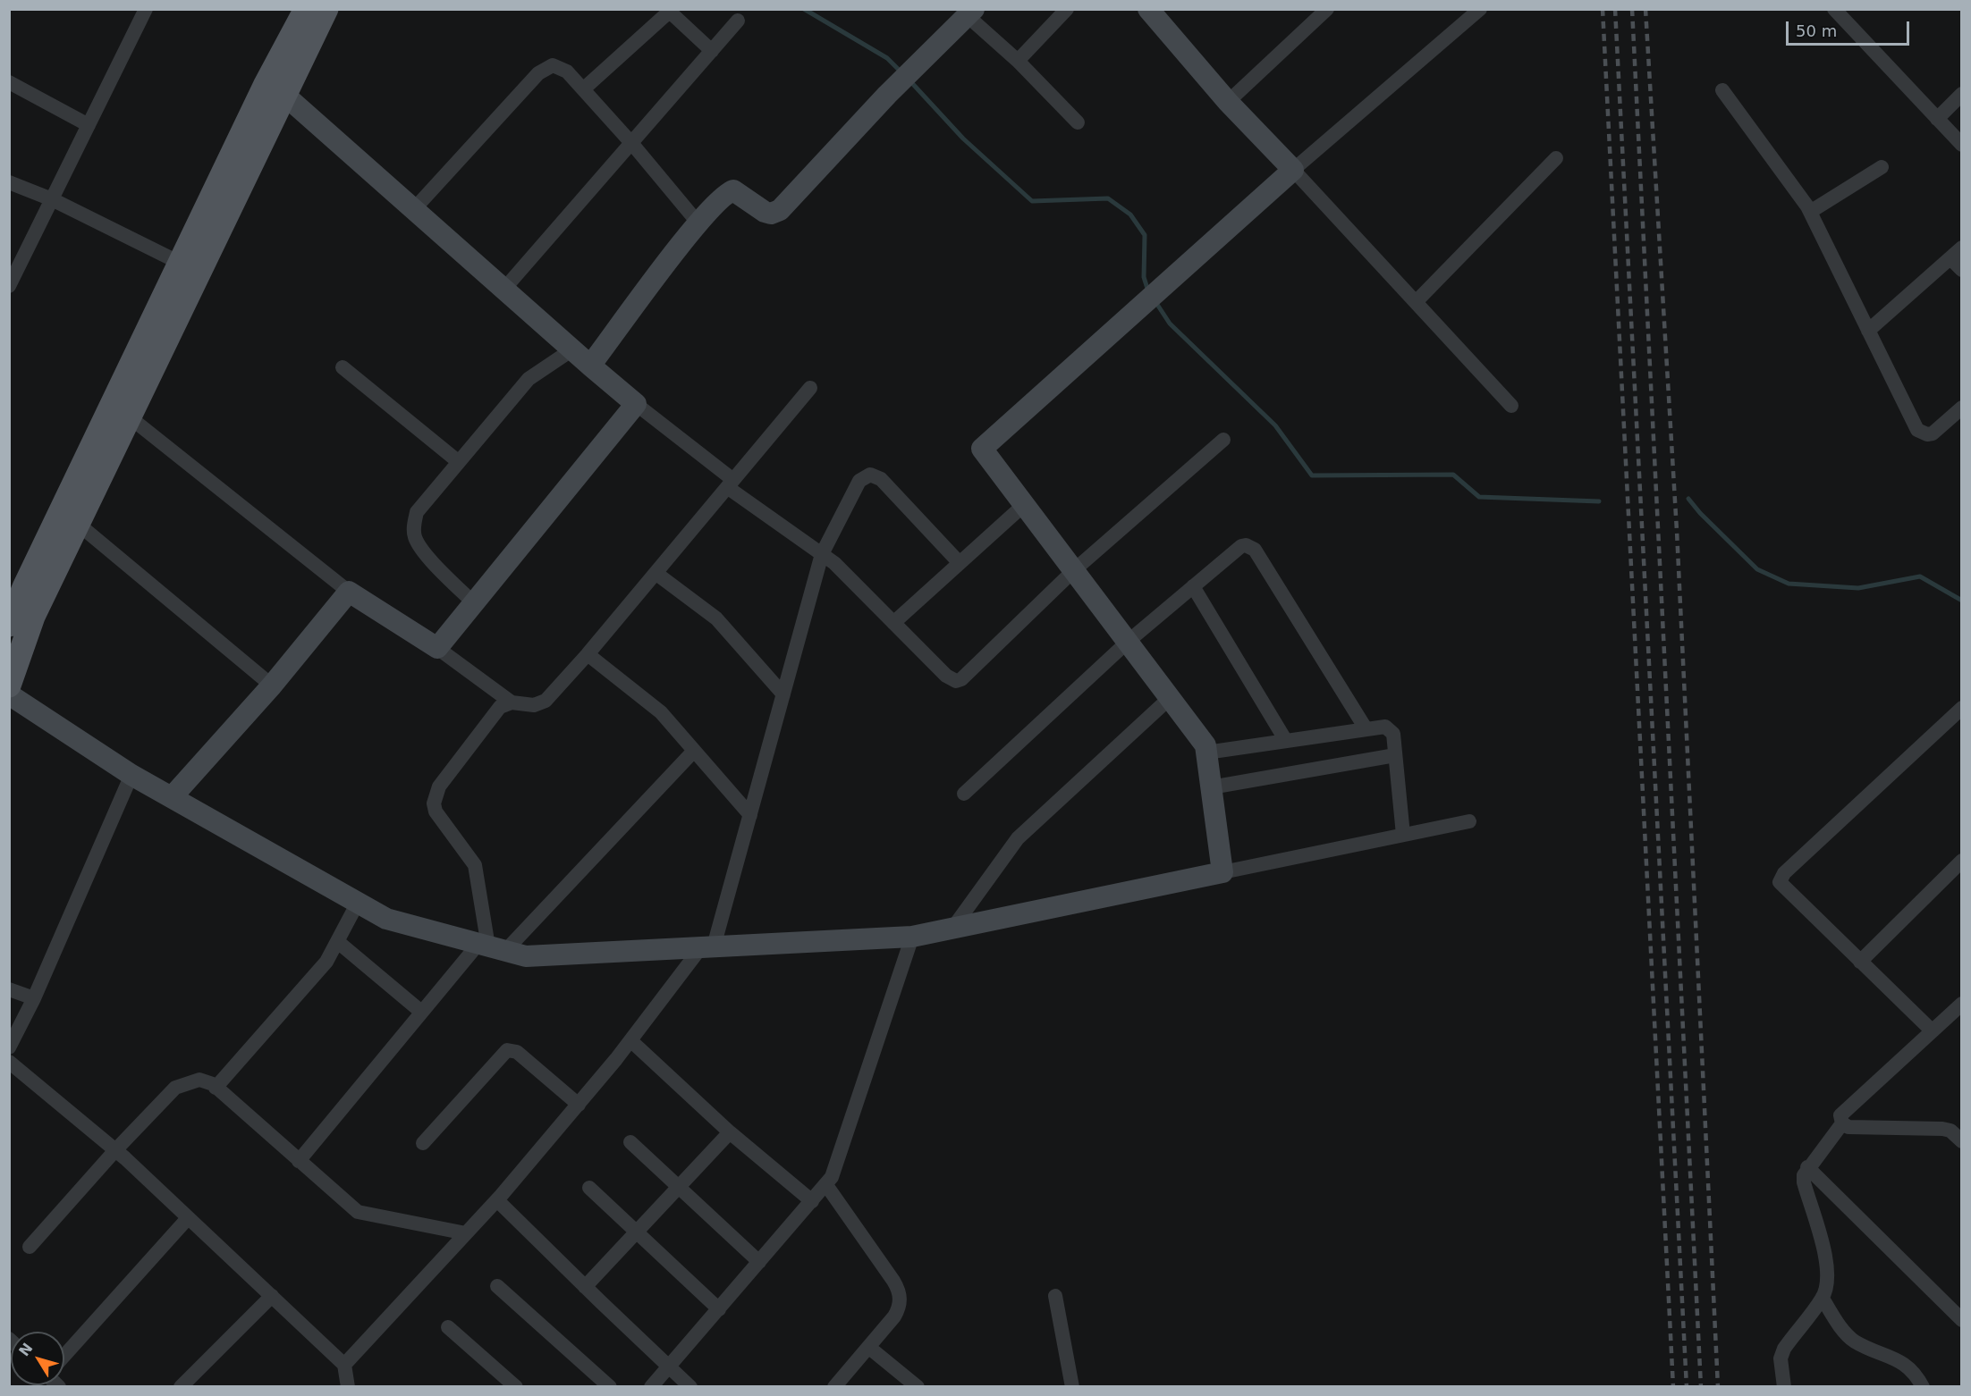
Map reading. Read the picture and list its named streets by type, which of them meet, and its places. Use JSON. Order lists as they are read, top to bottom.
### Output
{
  "scale_bar": "50 m",
  "north": "top left"
}
